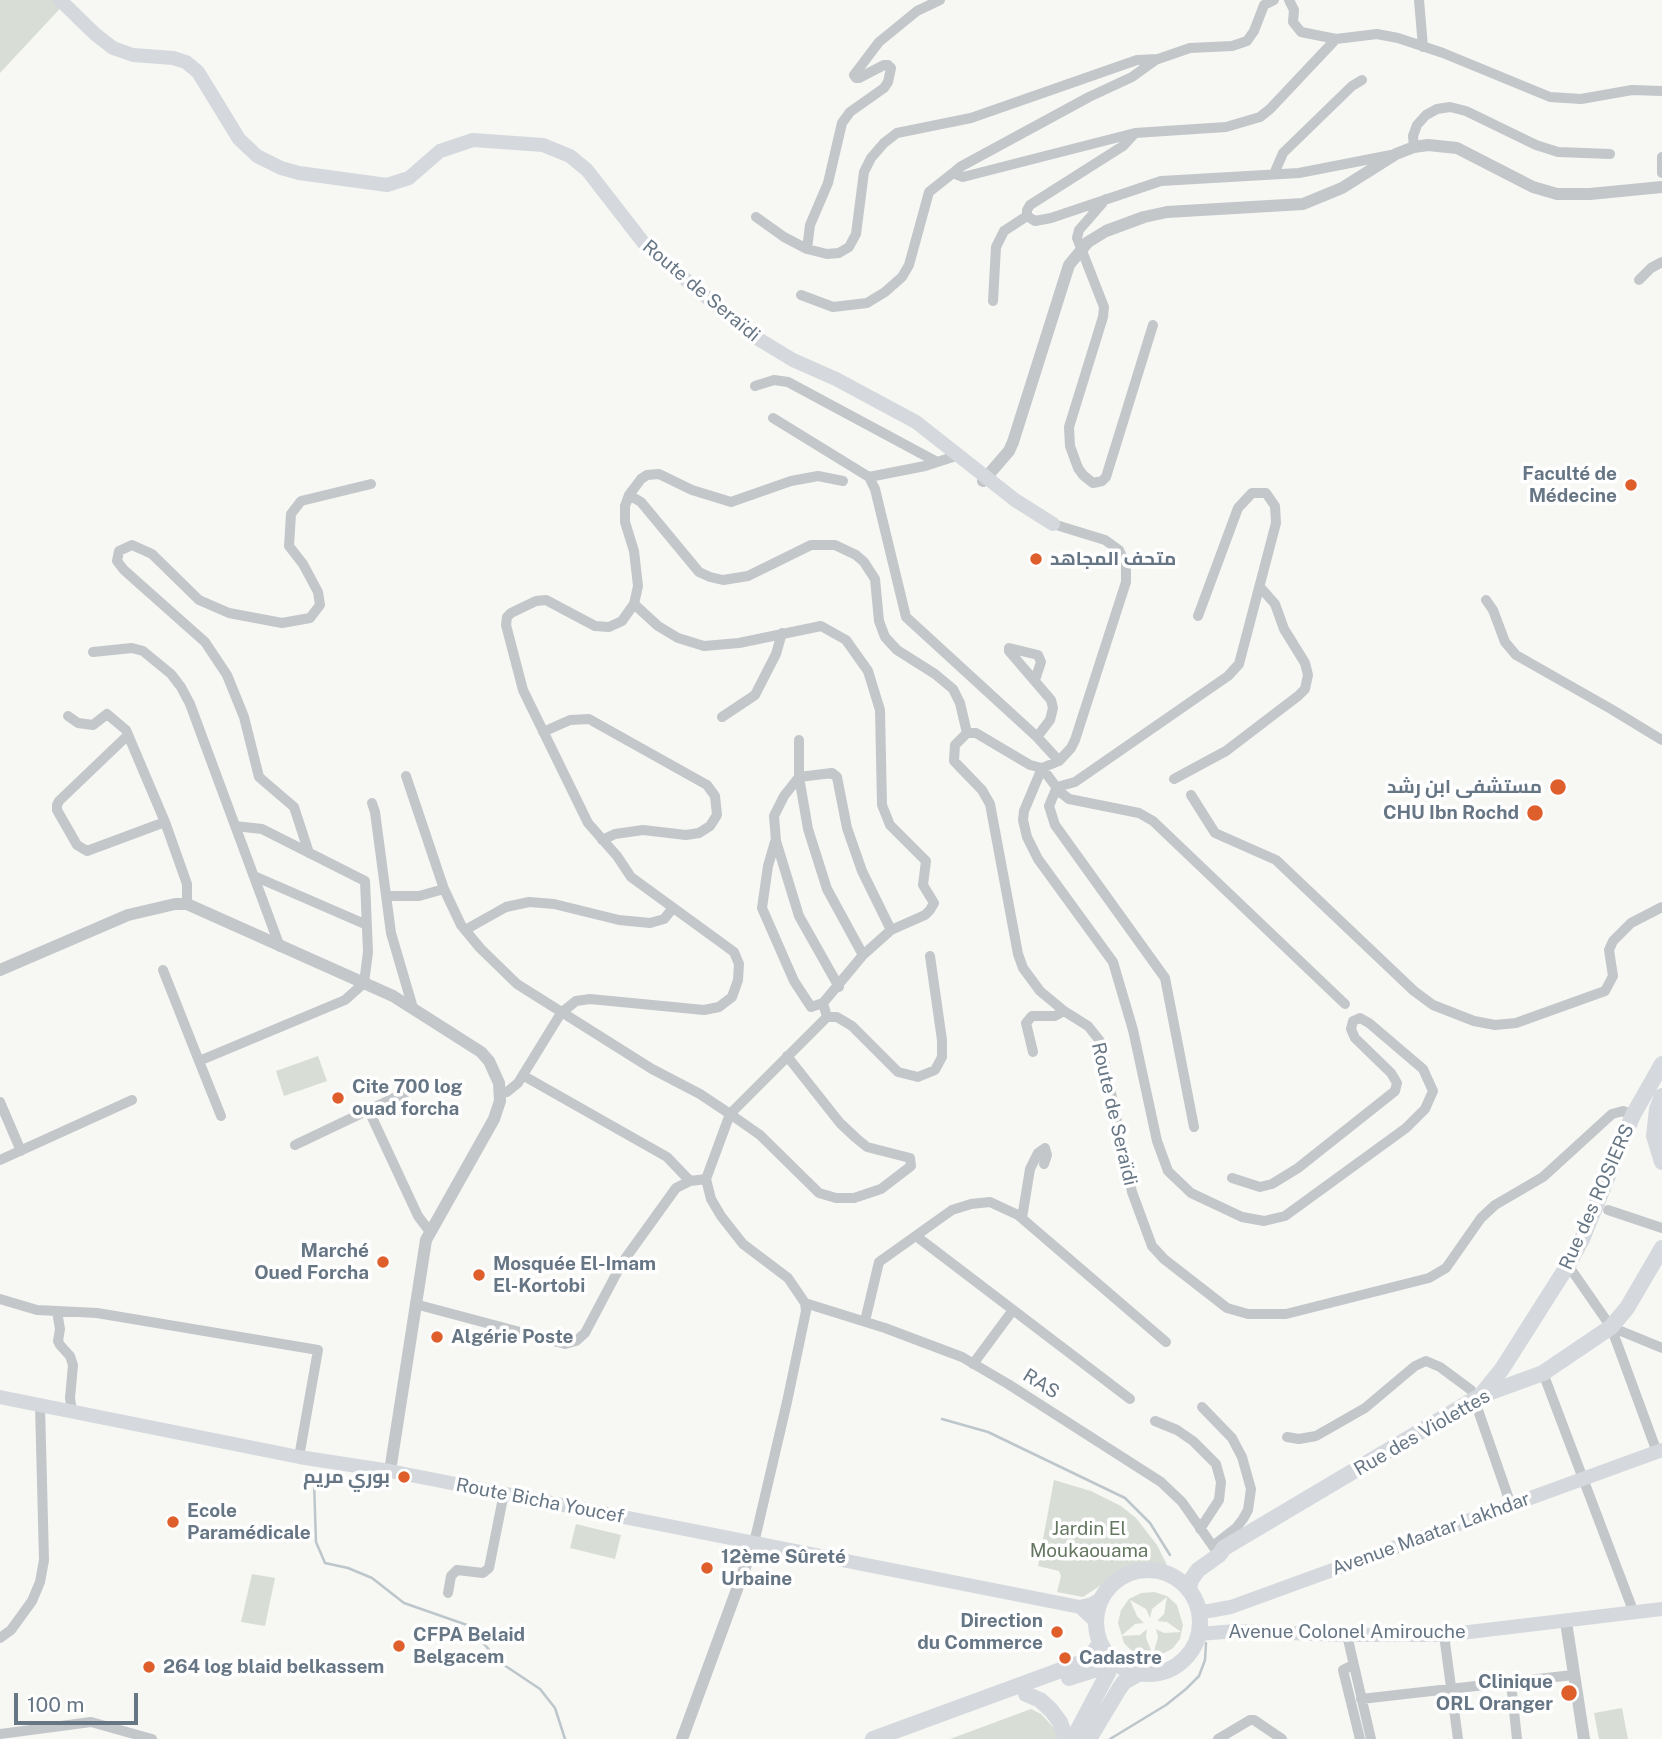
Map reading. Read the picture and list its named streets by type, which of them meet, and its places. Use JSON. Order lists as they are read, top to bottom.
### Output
{
  "streets": {
    "main road": [
      "Route de Seraïdi",
      "Rue des ROSIERS",
      "Rue des Violettes",
      "Route Bicha Youcef",
      "Avenue Maatar Lakhdar",
      "Avenue Colonel Amirouche"
    ],
    "street": ["RAS"]
  },
  "crossings": [
    ["Route de Seraïdi", "Rue des ROSIERS"],
    ["Rue des ROSIERS", "Rue des Violettes"],
    ["RAS", "Rue des Violettes"],
    ["Avenue Maatar Lakhdar", "Avenue Colonel Amirouche"]
  ],
  "parks": ["Jardin El Moukaouama"],
  "places": [
    "Faculté de Médecine",
    "متحف المجاهد",
    "مستشفى ابن رشد",
    "CHU Ibn Rochd",
    "Cite 700 log ouad forcha",
    "Marché Oued Forcha",
    "Mosquée El-Imam El-Kortobi",
    "Algérie Poste",
    "بوري مريم",
    "Ecole Paramédicale",
    "12ème Sûreté Urbaine",
    "Direction du Commerce",
    "CFPA Belaid Belgacem",
    "Cadastre",
    "264 log blaid belkassem",
    "Clinique ORL Oranger"
  ],
  "scale_bar": "100 m"
}
